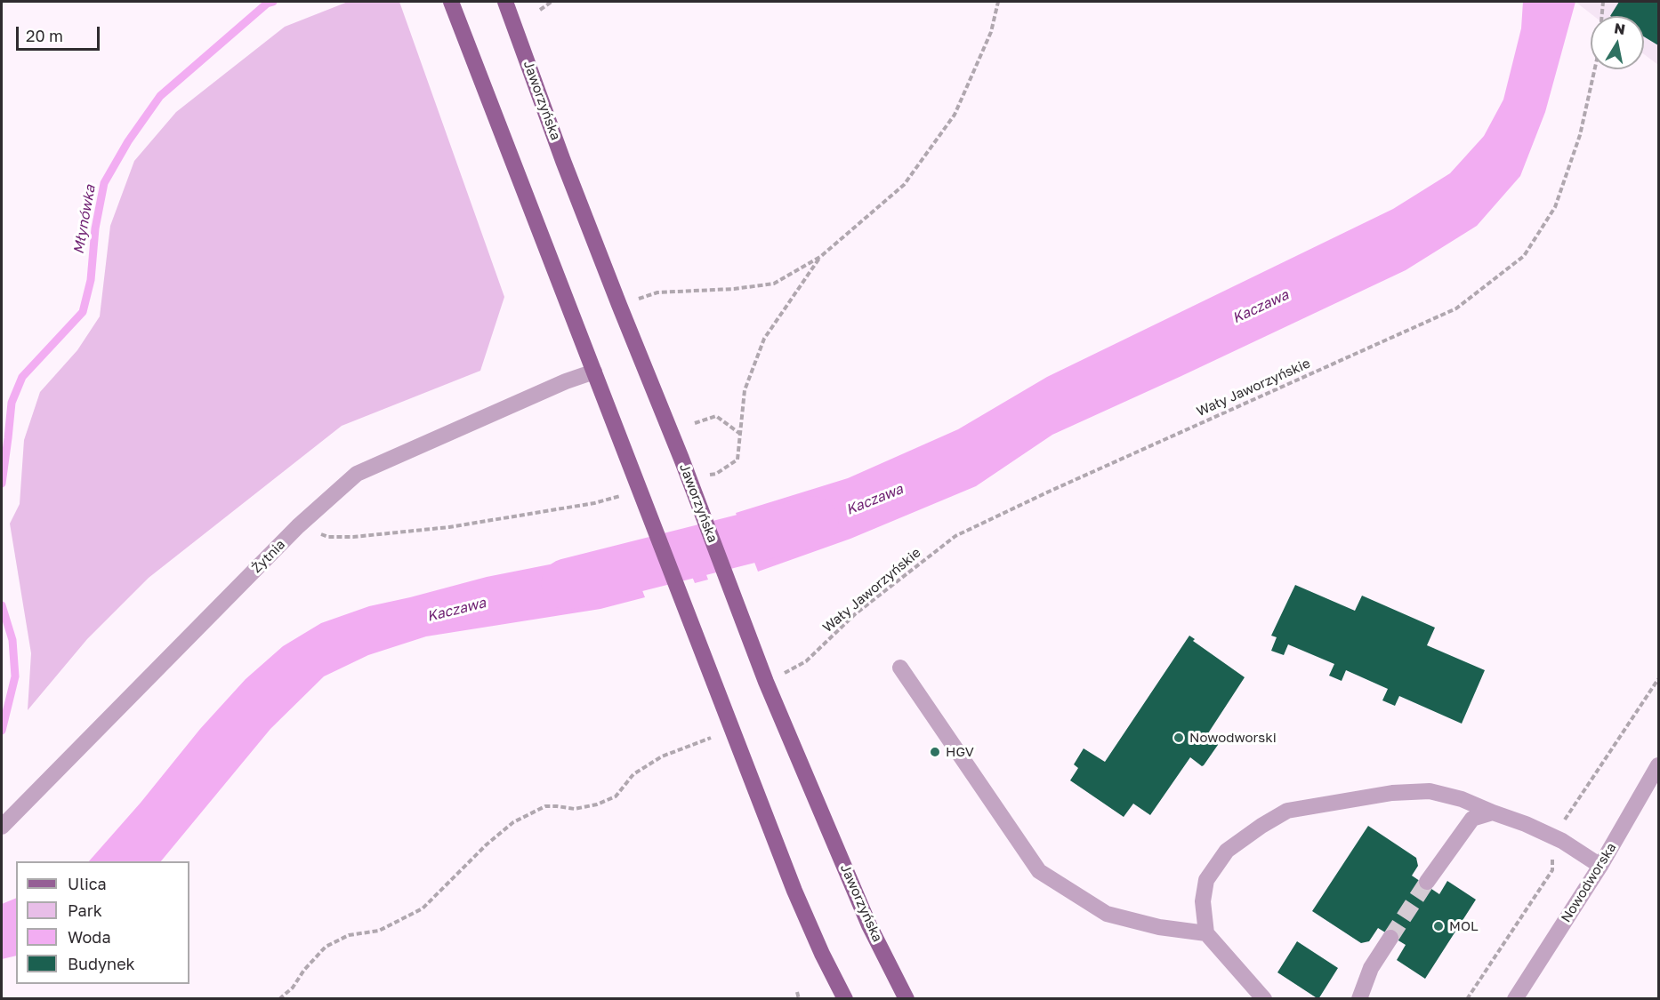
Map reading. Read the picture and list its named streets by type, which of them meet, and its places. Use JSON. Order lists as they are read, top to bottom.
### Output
{
  "streets": {
    "main road": ["Jaworzyńska"],
    "street": ["Żytnia", "Nowodworska"],
    "path": ["Wały Jaworzyńskie"]
  },
  "crossings": [
    ["Jaworzyńska", "Wały Jaworzyńskie"]
  ],
  "water": ["Młynówka", "Kaczawa"],
  "places": ["Nowodworski", "HGV", "MOL"],
  "legend": [
    "Ulica",
    "Park",
    "Woda",
    "Budynek"
  ],
  "scale_bar": "20 m",
  "north": "top"
}
